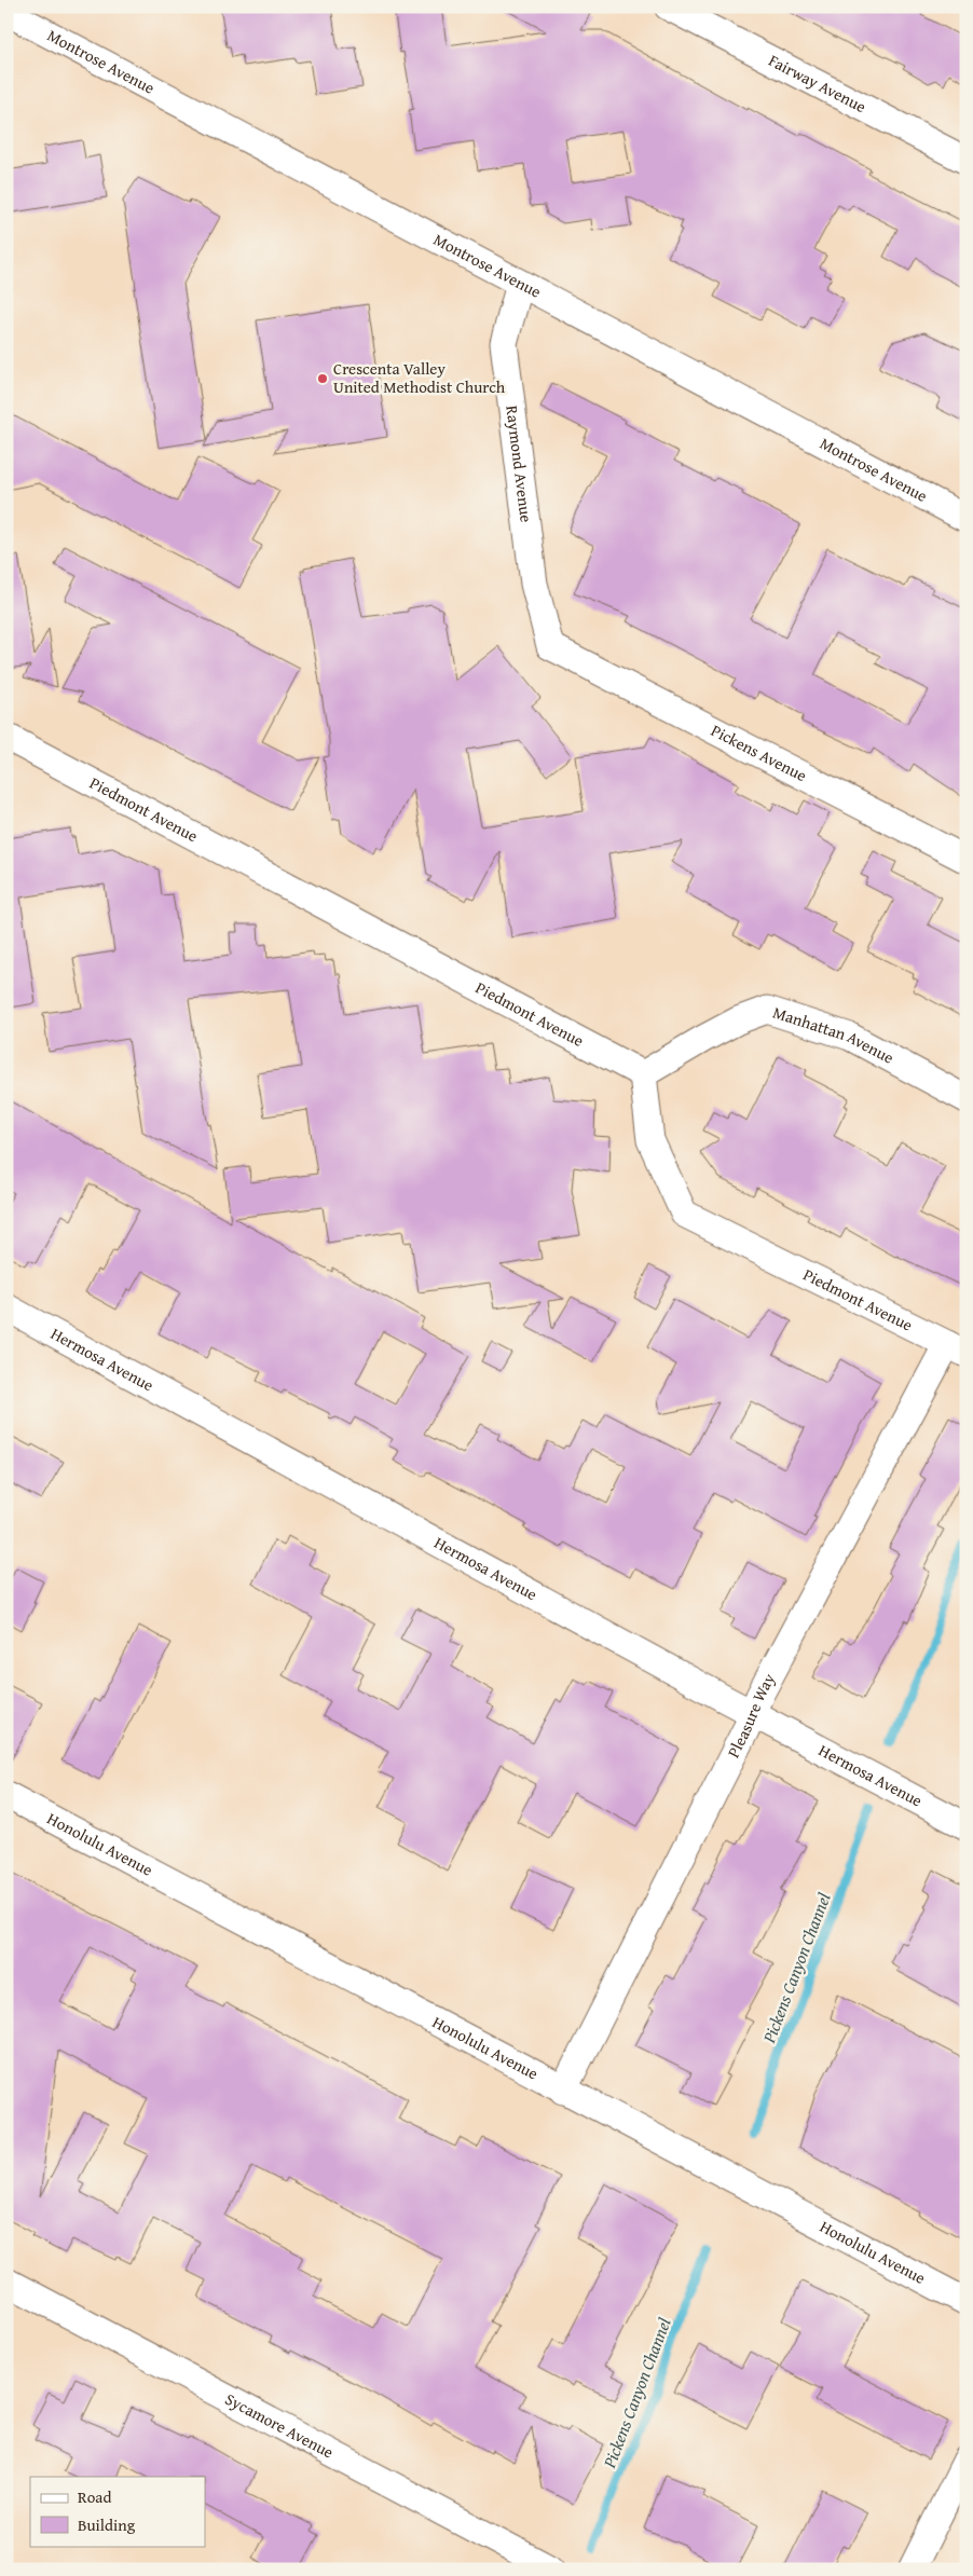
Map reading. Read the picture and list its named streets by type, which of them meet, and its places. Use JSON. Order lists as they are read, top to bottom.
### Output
{
  "streets": {
    "street": [
      "Montrose Avenue",
      "Fairway Avenue",
      "Raymond Avenue",
      "Pickens Avenue",
      "Piedmont Avenue",
      "Manhattan Avenue",
      "Hermosa Avenue",
      "Pleasure Way",
      "Honolulu Avenue",
      "Sycamore Avenue"
    ]
  },
  "crossings": [
    ["Montrose Avenue", "Raymond Avenue"],
    ["Raymond Avenue", "Pickens Avenue"],
    ["Piedmont Avenue", "Manhattan Avenue"],
    ["Piedmont Avenue", "Pleasure Way"],
    ["Hermosa Avenue", "Pleasure Way"],
    ["Pleasure Way", "Honolulu Avenue"]
  ],
  "water": ["Pickens Canyon Channel"],
  "places": ["Crescenta Valley United Methodist Church"],
  "legend": ["Road", "Building"]
}
